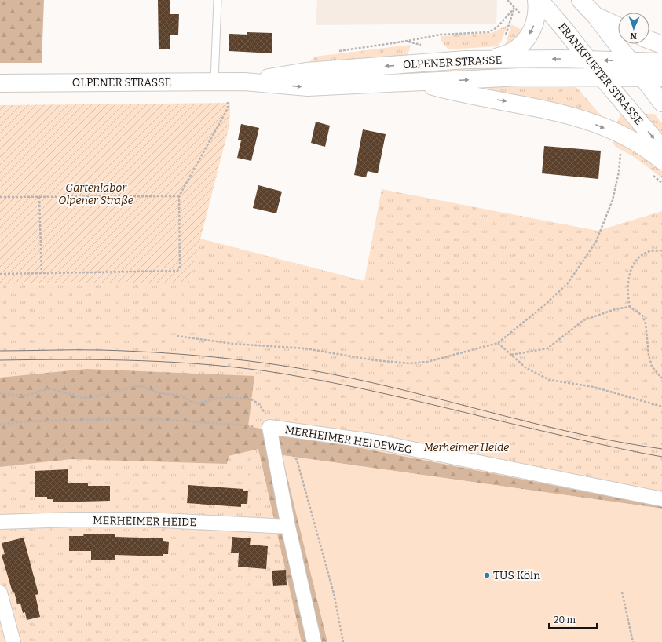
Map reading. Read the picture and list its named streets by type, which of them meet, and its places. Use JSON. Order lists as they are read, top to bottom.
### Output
{
  "streets": {
    "main road": ["OLPENER STRASSE", "FRANKFURTER STRASSE"],
    "street": ["MERHEIMER HEIDEWEG", "MERHEIMER HEIDE"]
  },
  "crossings": [
    ["OLPENER STRASSE", "FRANKFURTER STRASSE"],
    ["MERHEIMER HEIDEWEG", "MERHEIMER HEIDE"]
  ],
  "parks": ["Gartenlabor Olpener Straße", "Merheimer Heide"],
  "places": ["TUS Köln"],
  "scale_bar": "20 m",
  "north": "bottom"
}
